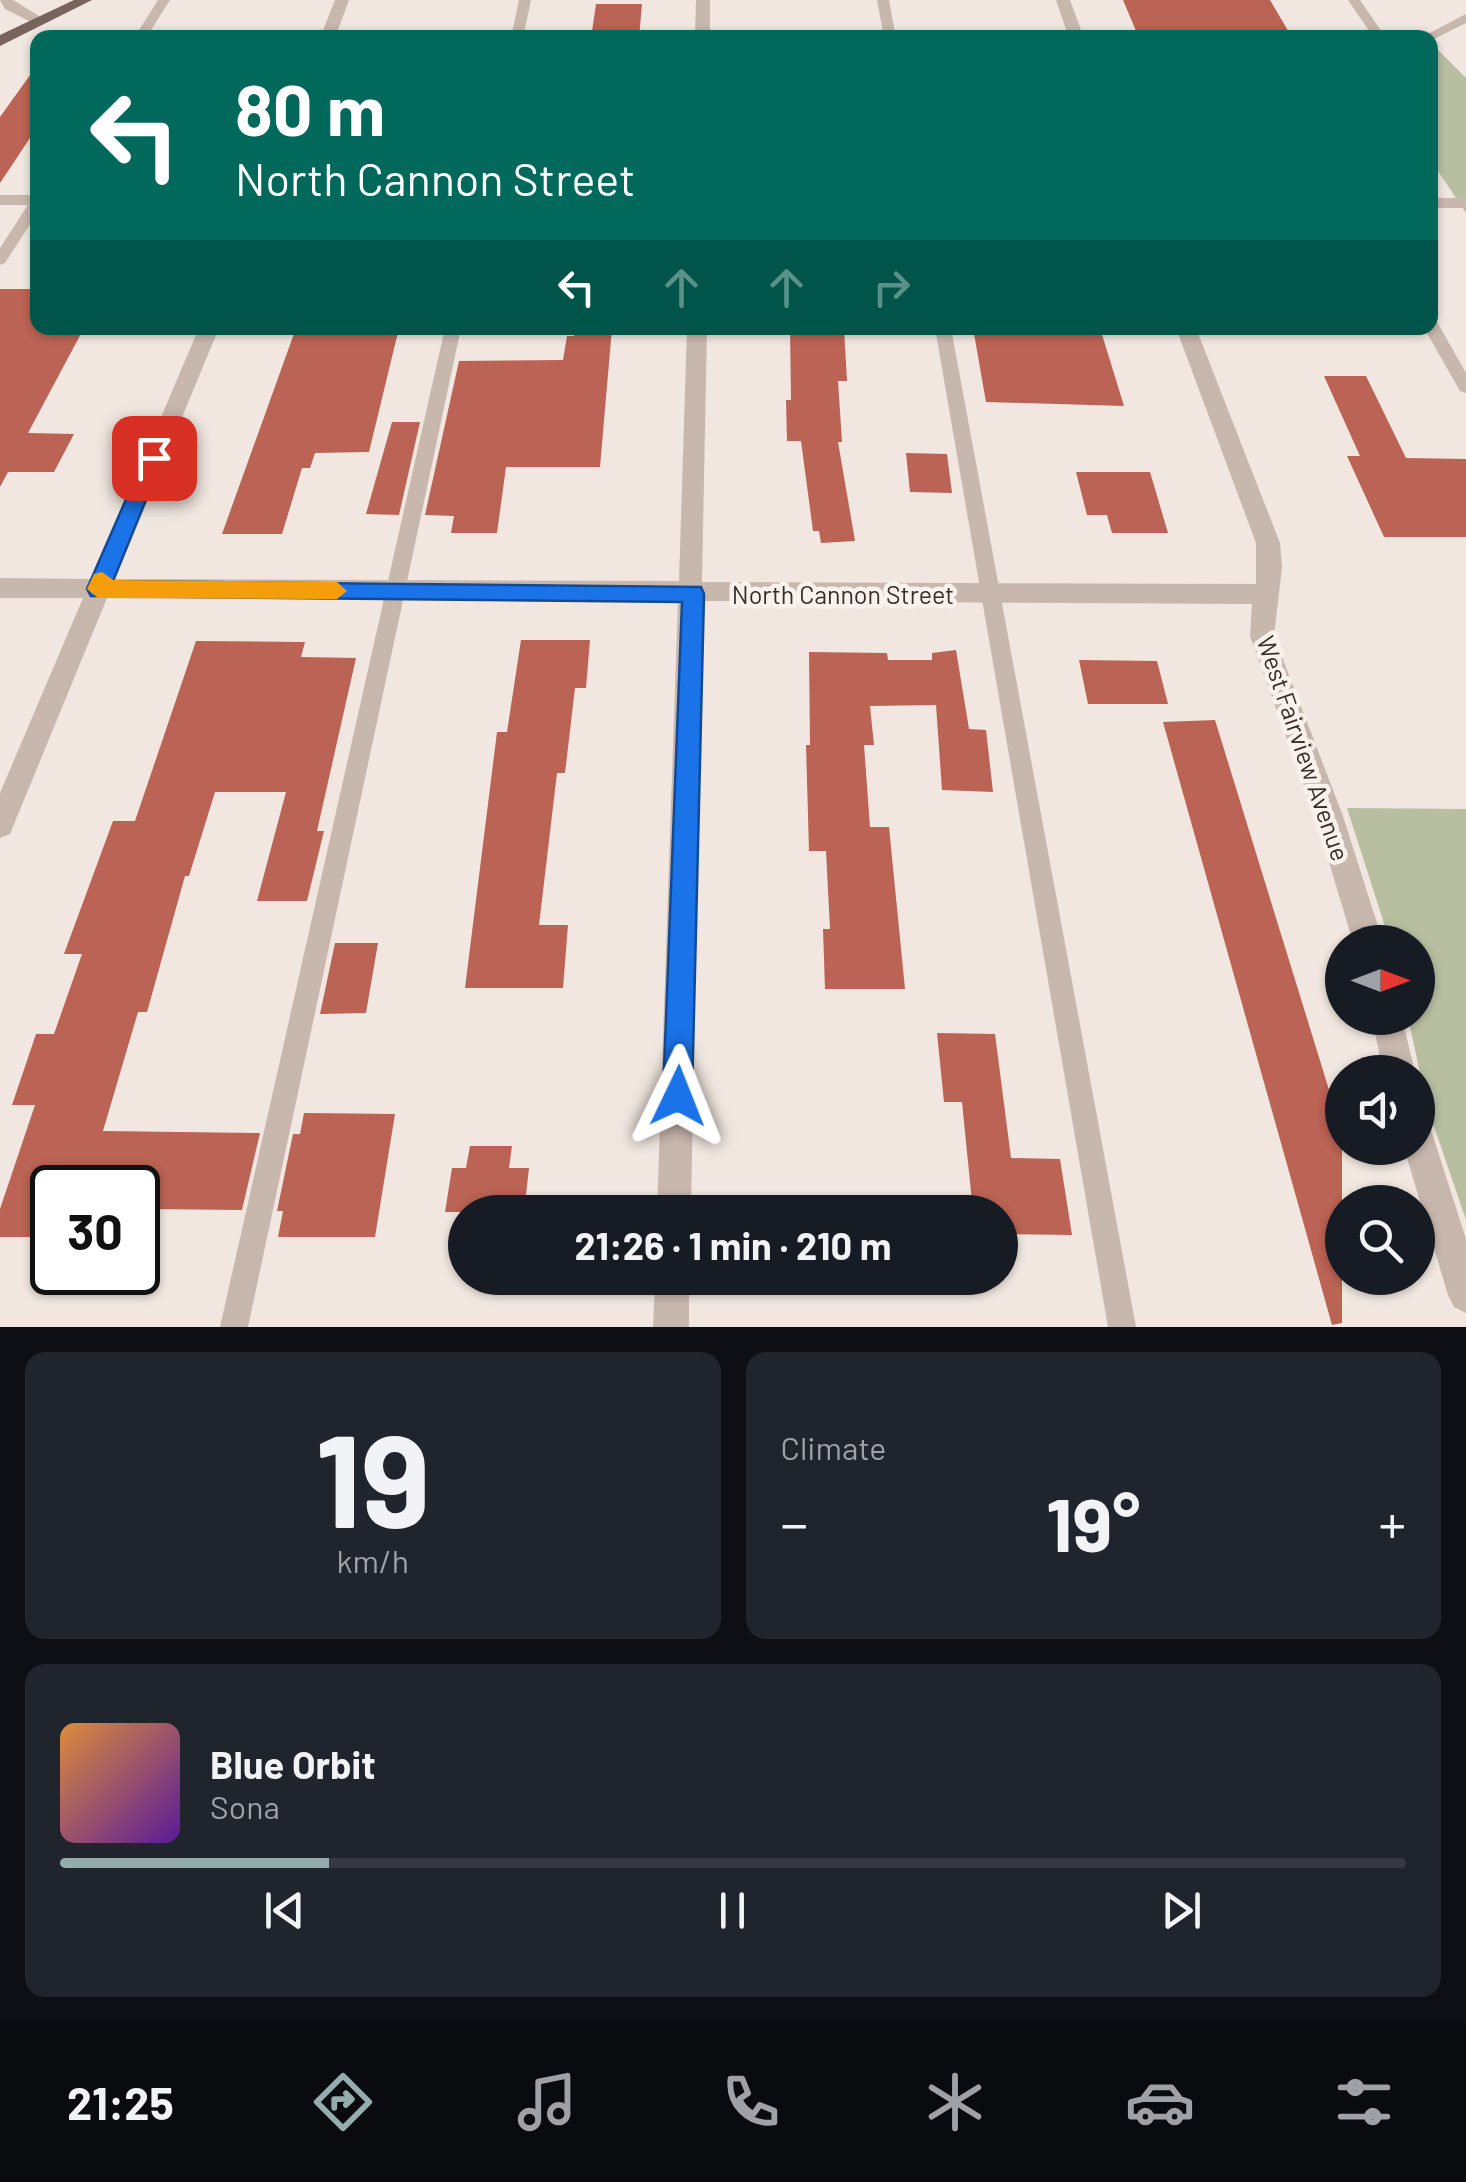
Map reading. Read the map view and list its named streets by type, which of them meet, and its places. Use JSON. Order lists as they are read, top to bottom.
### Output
{
  "streets": {
    "street": ["North Cannon Street", "West Fairview Avenue"]
  },
  "crossings": [
    ["North Cannon Street", "West Fairview Avenue"]
  ],
  "north": "right",
  "page": {
    "turn": ["80 m", "North Cannon Street"],
    "limit": "30",
    "trip": "21:26 · 1 min · 210 m",
    "tile": [
      ["19", "km/h"],
      "Climate"
    ],
    "heat": ["−", "19°", "+"],
    "song": ["Blue Orbit", "Sona"],
    "tabs": "21:25"
  }
}
